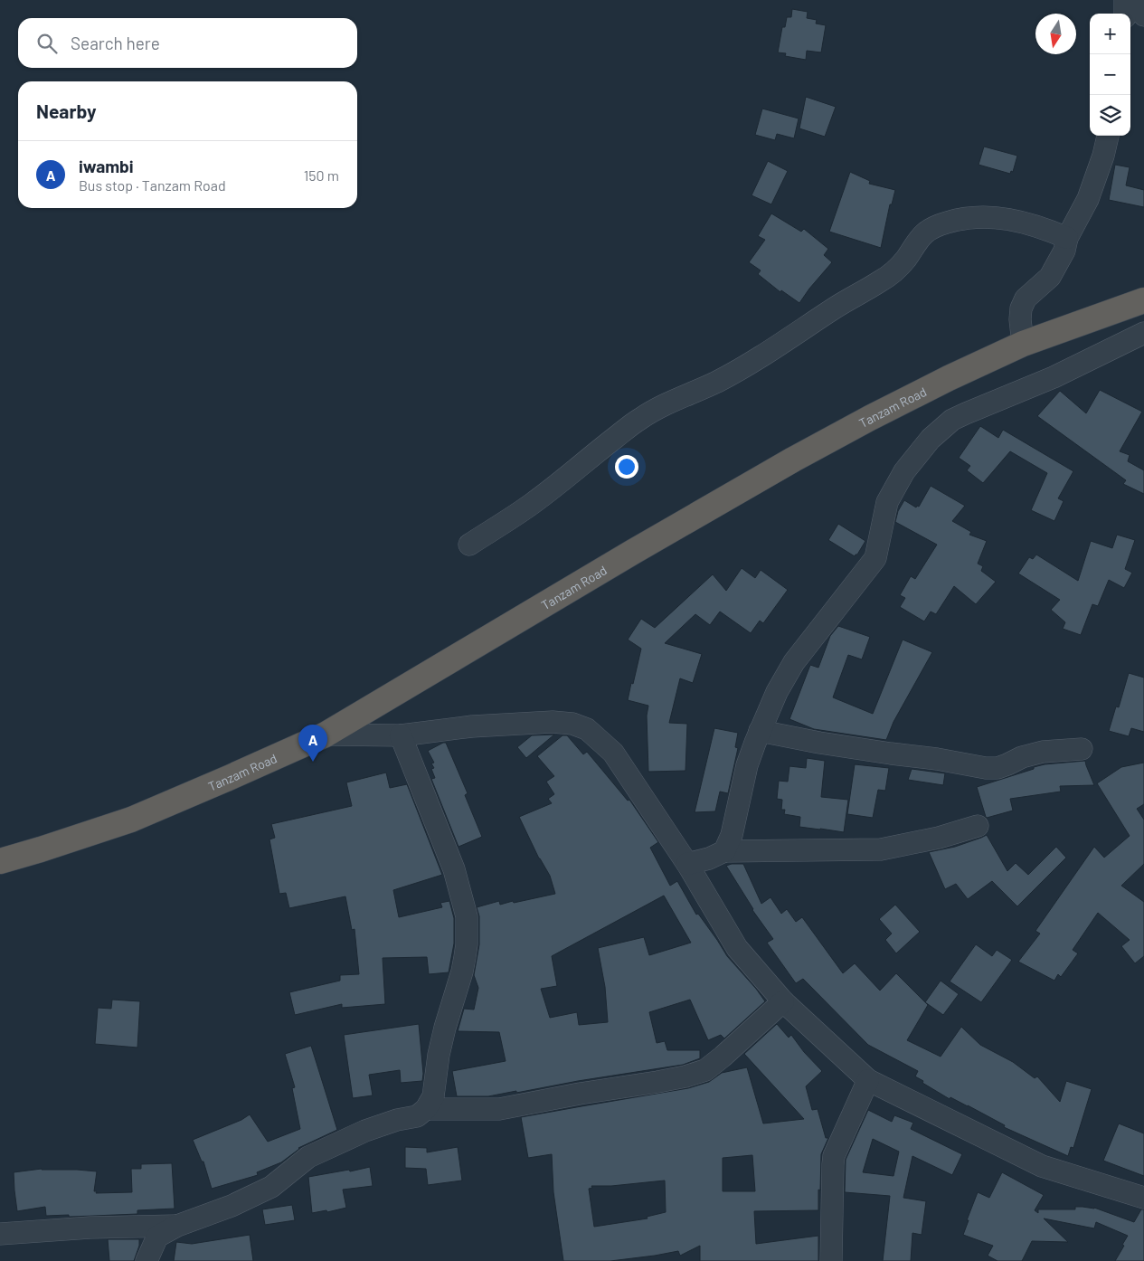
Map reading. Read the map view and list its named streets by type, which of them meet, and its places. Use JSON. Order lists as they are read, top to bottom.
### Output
{
  "streets": {
    "highway": ["Tanzam Road"]
  },
  "north": "bottom",
  "page": {
    "map_buttons": ["+", "−"],
    "search": "Search here",
    "heading": "Nearby",
    "list": [
      {
        "mark": "A",
        "name": "iwambi",
        "note": "Bus stop · Tanzam Road",
        "value": "150 m"
      }
    ],
    "pins": "A"
  }
}
